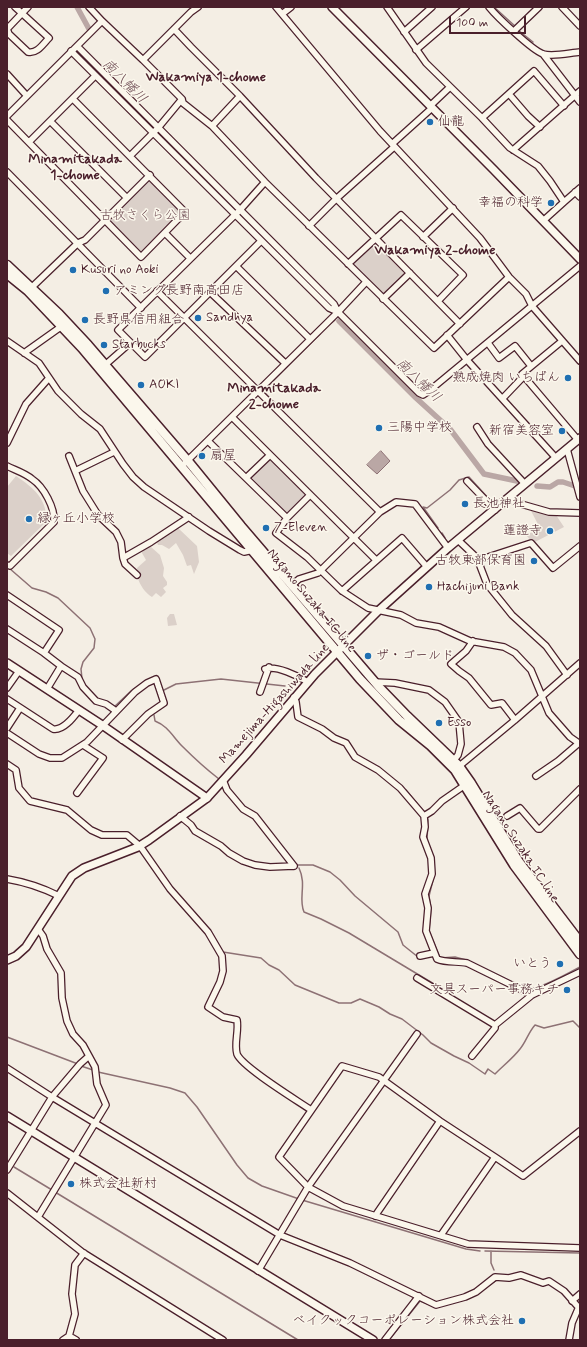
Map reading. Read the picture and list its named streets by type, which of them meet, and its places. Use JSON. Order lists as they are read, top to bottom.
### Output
{
  "streets": {
    "main road": ["Nagano Suzaka IC line"],
    "street": ["Mamejima-Higashiwada line"]
  },
  "crossings": [
    ["Nagano Suzaka IC line", "Mamejima-Higashiwada line"]
  ],
  "districts": [
    "Wakamiya 1-chome",
    "Minamitakada 1-chome",
    "Wakamiya 2-chome",
    "Minamitakada 2-chome"
  ],
  "water": ["南八幡川"],
  "parks": ["古牧さくら公園"],
  "places": [
    "仙龍",
    "幸福の科学",
    "Kusuri no Aoki",
    "アミング長野南高田店",
    "Sandhya",
    "長野県信用組合",
    "Starbucks",
    "熟成焼肉 いちばん",
    "AOKI",
    "三陽中学校",
    "新宿美容室",
    "扇屋",
    "長池神社",
    "緑ヶ丘小学校",
    "7-Eleven",
    "蓮證寺",
    "古牧東部保育園",
    "Hachijuni Bank",
    "ザ・ゴールド",
    "Esso",
    "いとう",
    "文具スーパー事務キチ",
    "株式会社新村",
    "ベイクックコーポレーション株式会社"
  ],
  "scale_bar": "100 m"
}
